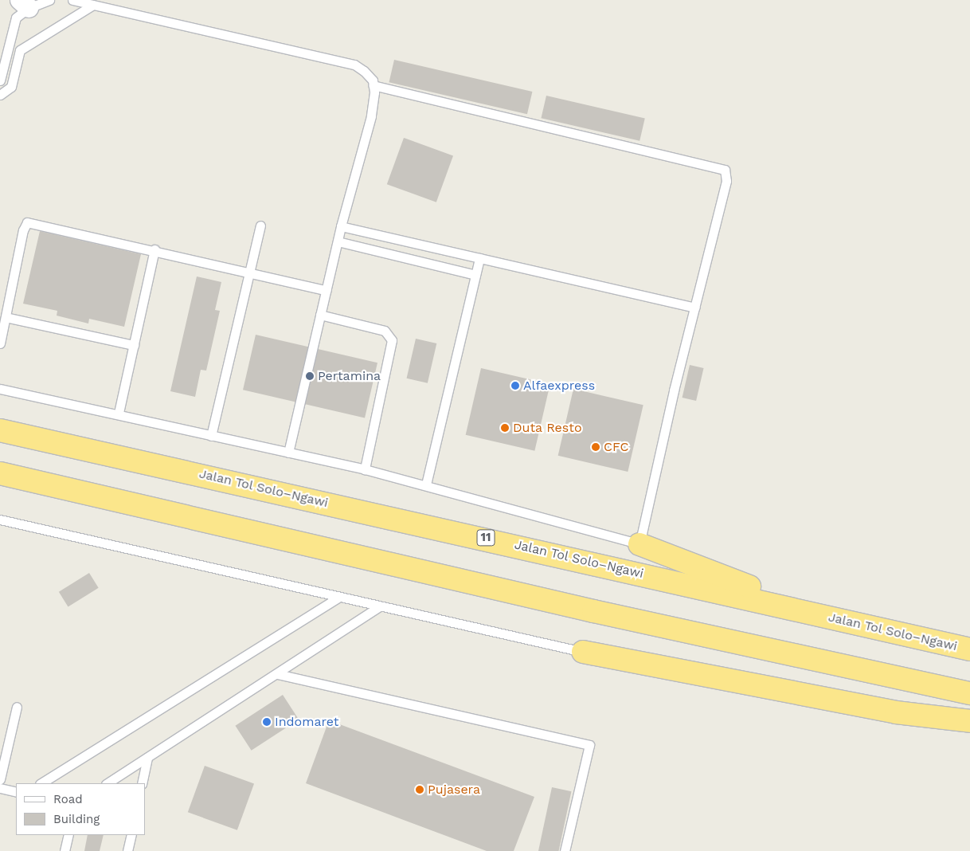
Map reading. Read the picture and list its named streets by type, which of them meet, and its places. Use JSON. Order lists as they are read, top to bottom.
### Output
{
  "streets": {
    "highway": ["Jalan Tol Solo–Ngawi", "11"]
  },
  "places": [
    "Pertamina",
    "Alfaexpress",
    "Duta Resto",
    "CFC",
    "Indomaret",
    "Pujasera"
  ],
  "legend": ["Road", "Building"]
}
